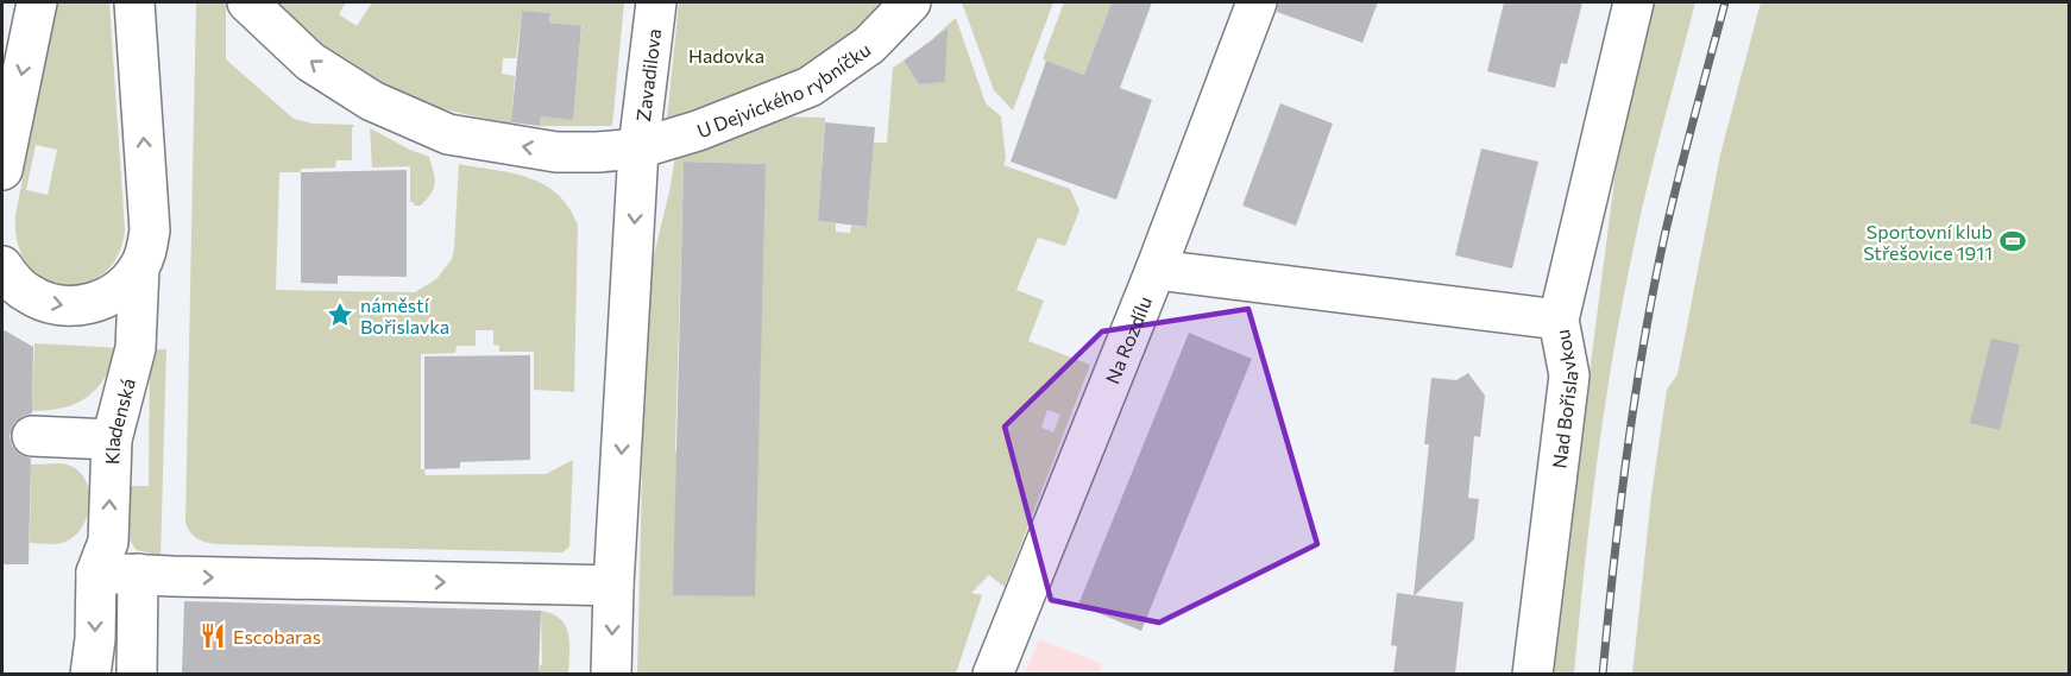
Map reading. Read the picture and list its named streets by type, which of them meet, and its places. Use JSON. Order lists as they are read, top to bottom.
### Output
{
  "streets": {
    "street": [
      "Zavadilova",
      "U Dejvického rybníčku",
      "Na Rozdílu",
      "Nad Bořislavkou",
      "Kladenská"
    ]
  },
  "crossings": [
    ["Zavadilova", "U Dejvického rybníčku"]
  ],
  "parks": ["Hadovka"],
  "places": {
    "sports": ["Sportovní klub Střešovice 1911"],
    "place": ["náměstí Bořislavka"],
    "restaurant": ["Escobaras"]
  }
}
